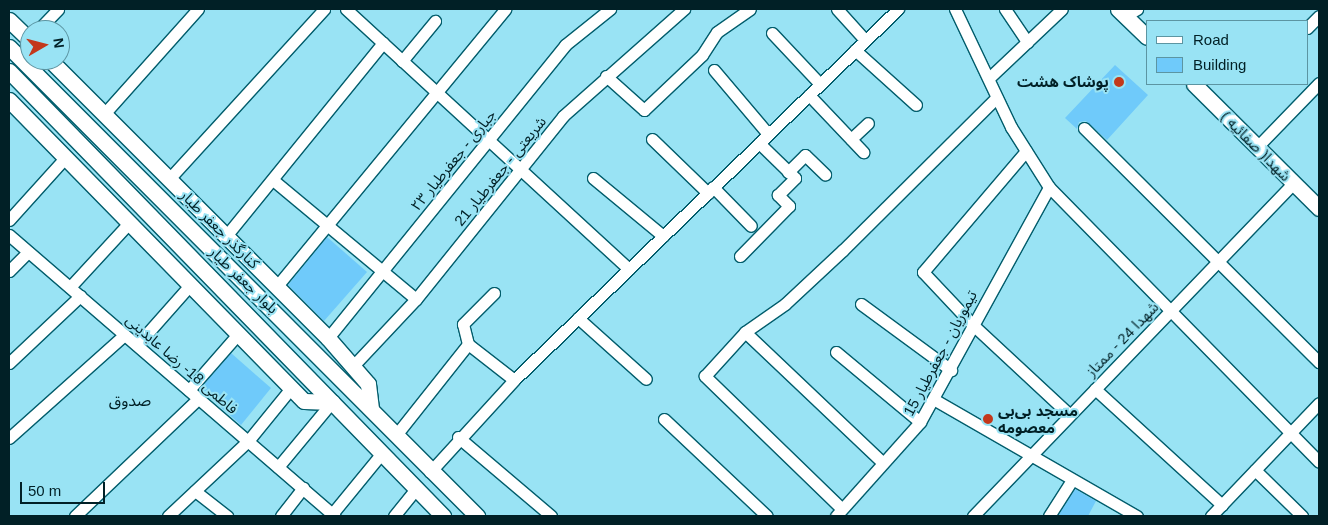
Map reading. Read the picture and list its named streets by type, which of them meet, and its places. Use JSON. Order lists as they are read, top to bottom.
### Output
{
  "streets": {
    "main road": ["شهدا( صفائیه )", "کنارگذر جعفر طیار", "بلوار جعفر طیار"],
    "street": [
      "جباری - جعفرطیار ۲۳",
      "شریعتی - جعفرطیار 21",
      "شهدا 24 - ممتاز",
      "تیموریان - جعفرطیار 15",
      "فاطمی 18- رضا عابدینی"
    ]
  },
  "crossings": [
    ["شهدا( صفائیه )", "شهدا 24 - ممتاز"],
    ["جباری - جعفرطیار ۲۳", "کنارگذر جعفر طیار"],
    ["شریعتی - جعفرطیار 21", "کنارگذر جعفر طیار"],
    ["کنارگذر جعفر طیار", "بلوار جعفر طیار"]
  ],
  "districts": ["صدوق"],
  "places": ["پوشاک هشت", "مسجد بی‌بی معصومه"],
  "legend": ["Road", "Building"],
  "scale_bar": "50 m",
  "north": "right"
}
